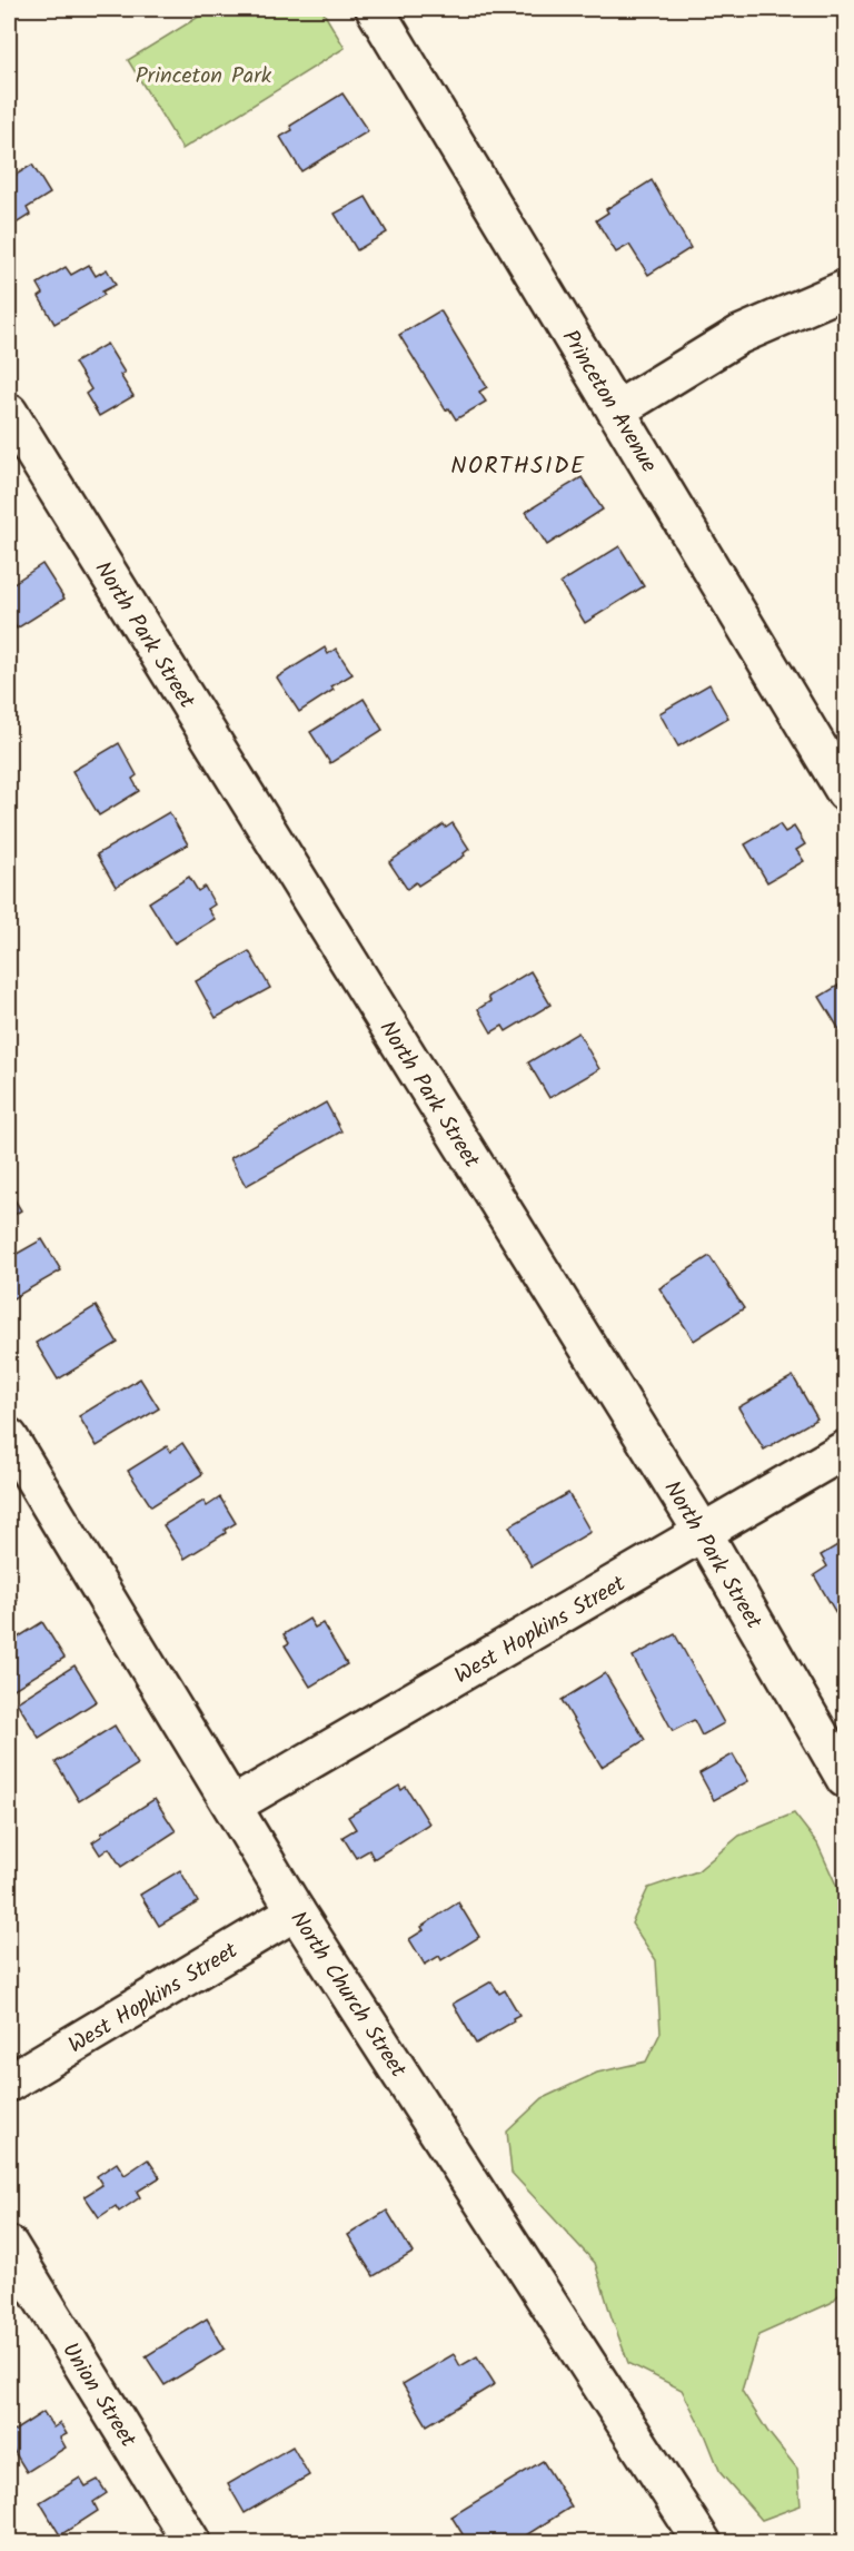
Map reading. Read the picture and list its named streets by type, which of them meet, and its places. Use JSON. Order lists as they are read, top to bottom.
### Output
{
  "streets": {
    "main road": [
      "Princeton Avenue",
      "North Park Street",
      "West Hopkins Street",
      "North Church Street",
      "Union Street"
    ]
  },
  "crossings": [
    ["North Park Street", "West Hopkins Street"],
    ["West Hopkins Street", "North Church Street"]
  ],
  "districts": ["NORTHSIDE"],
  "parks": ["Princeton Park"]
}
